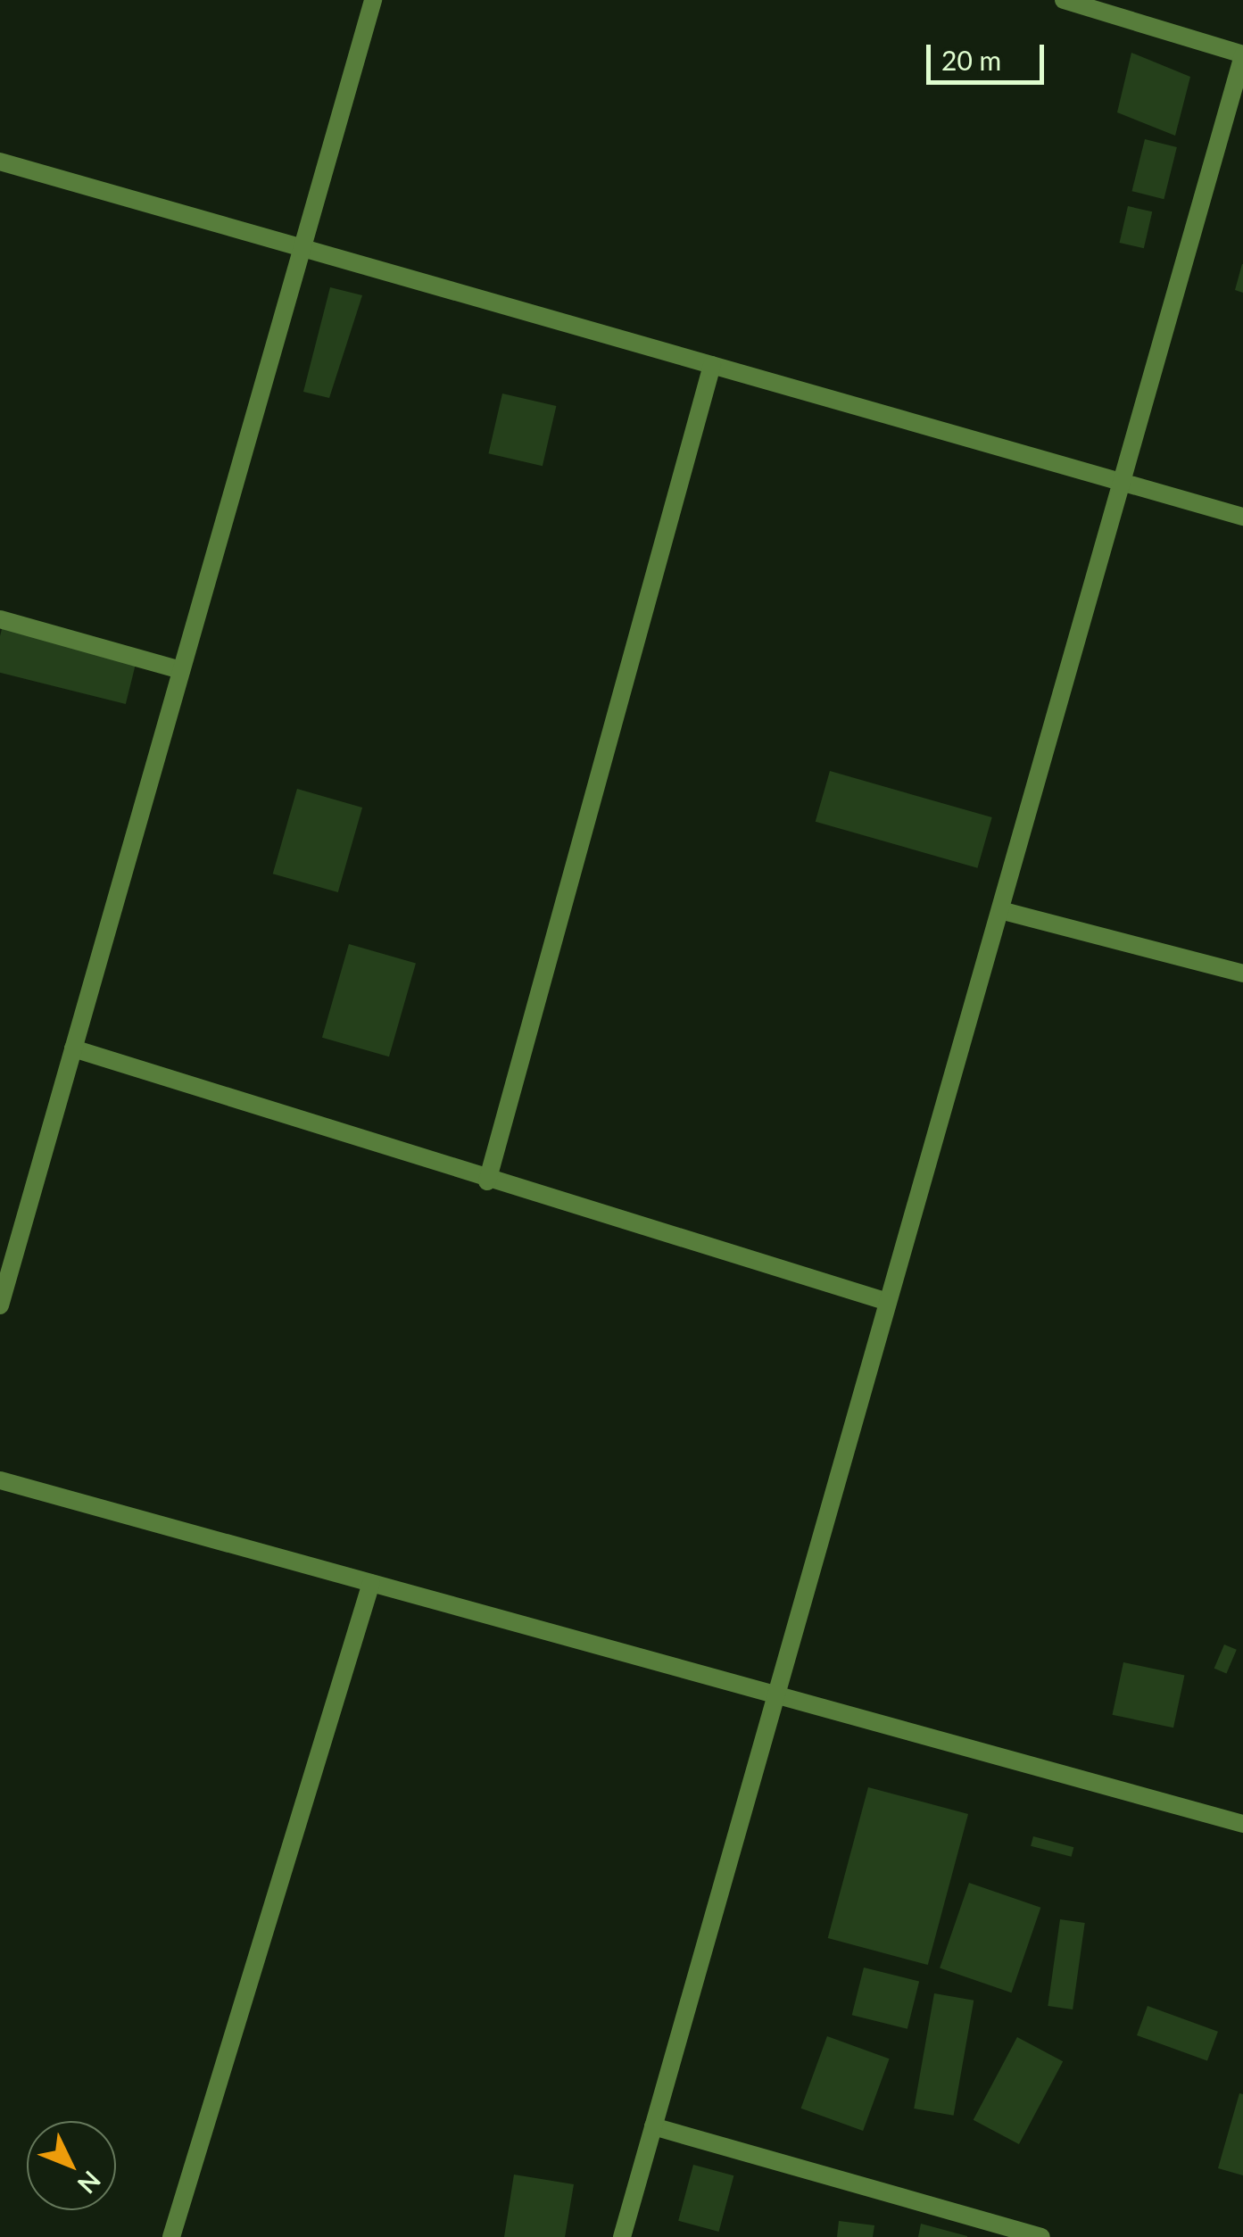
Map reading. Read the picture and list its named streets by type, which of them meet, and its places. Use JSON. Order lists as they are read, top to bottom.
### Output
{
  "scale_bar": "20 m",
  "north": "bottom right"
}
